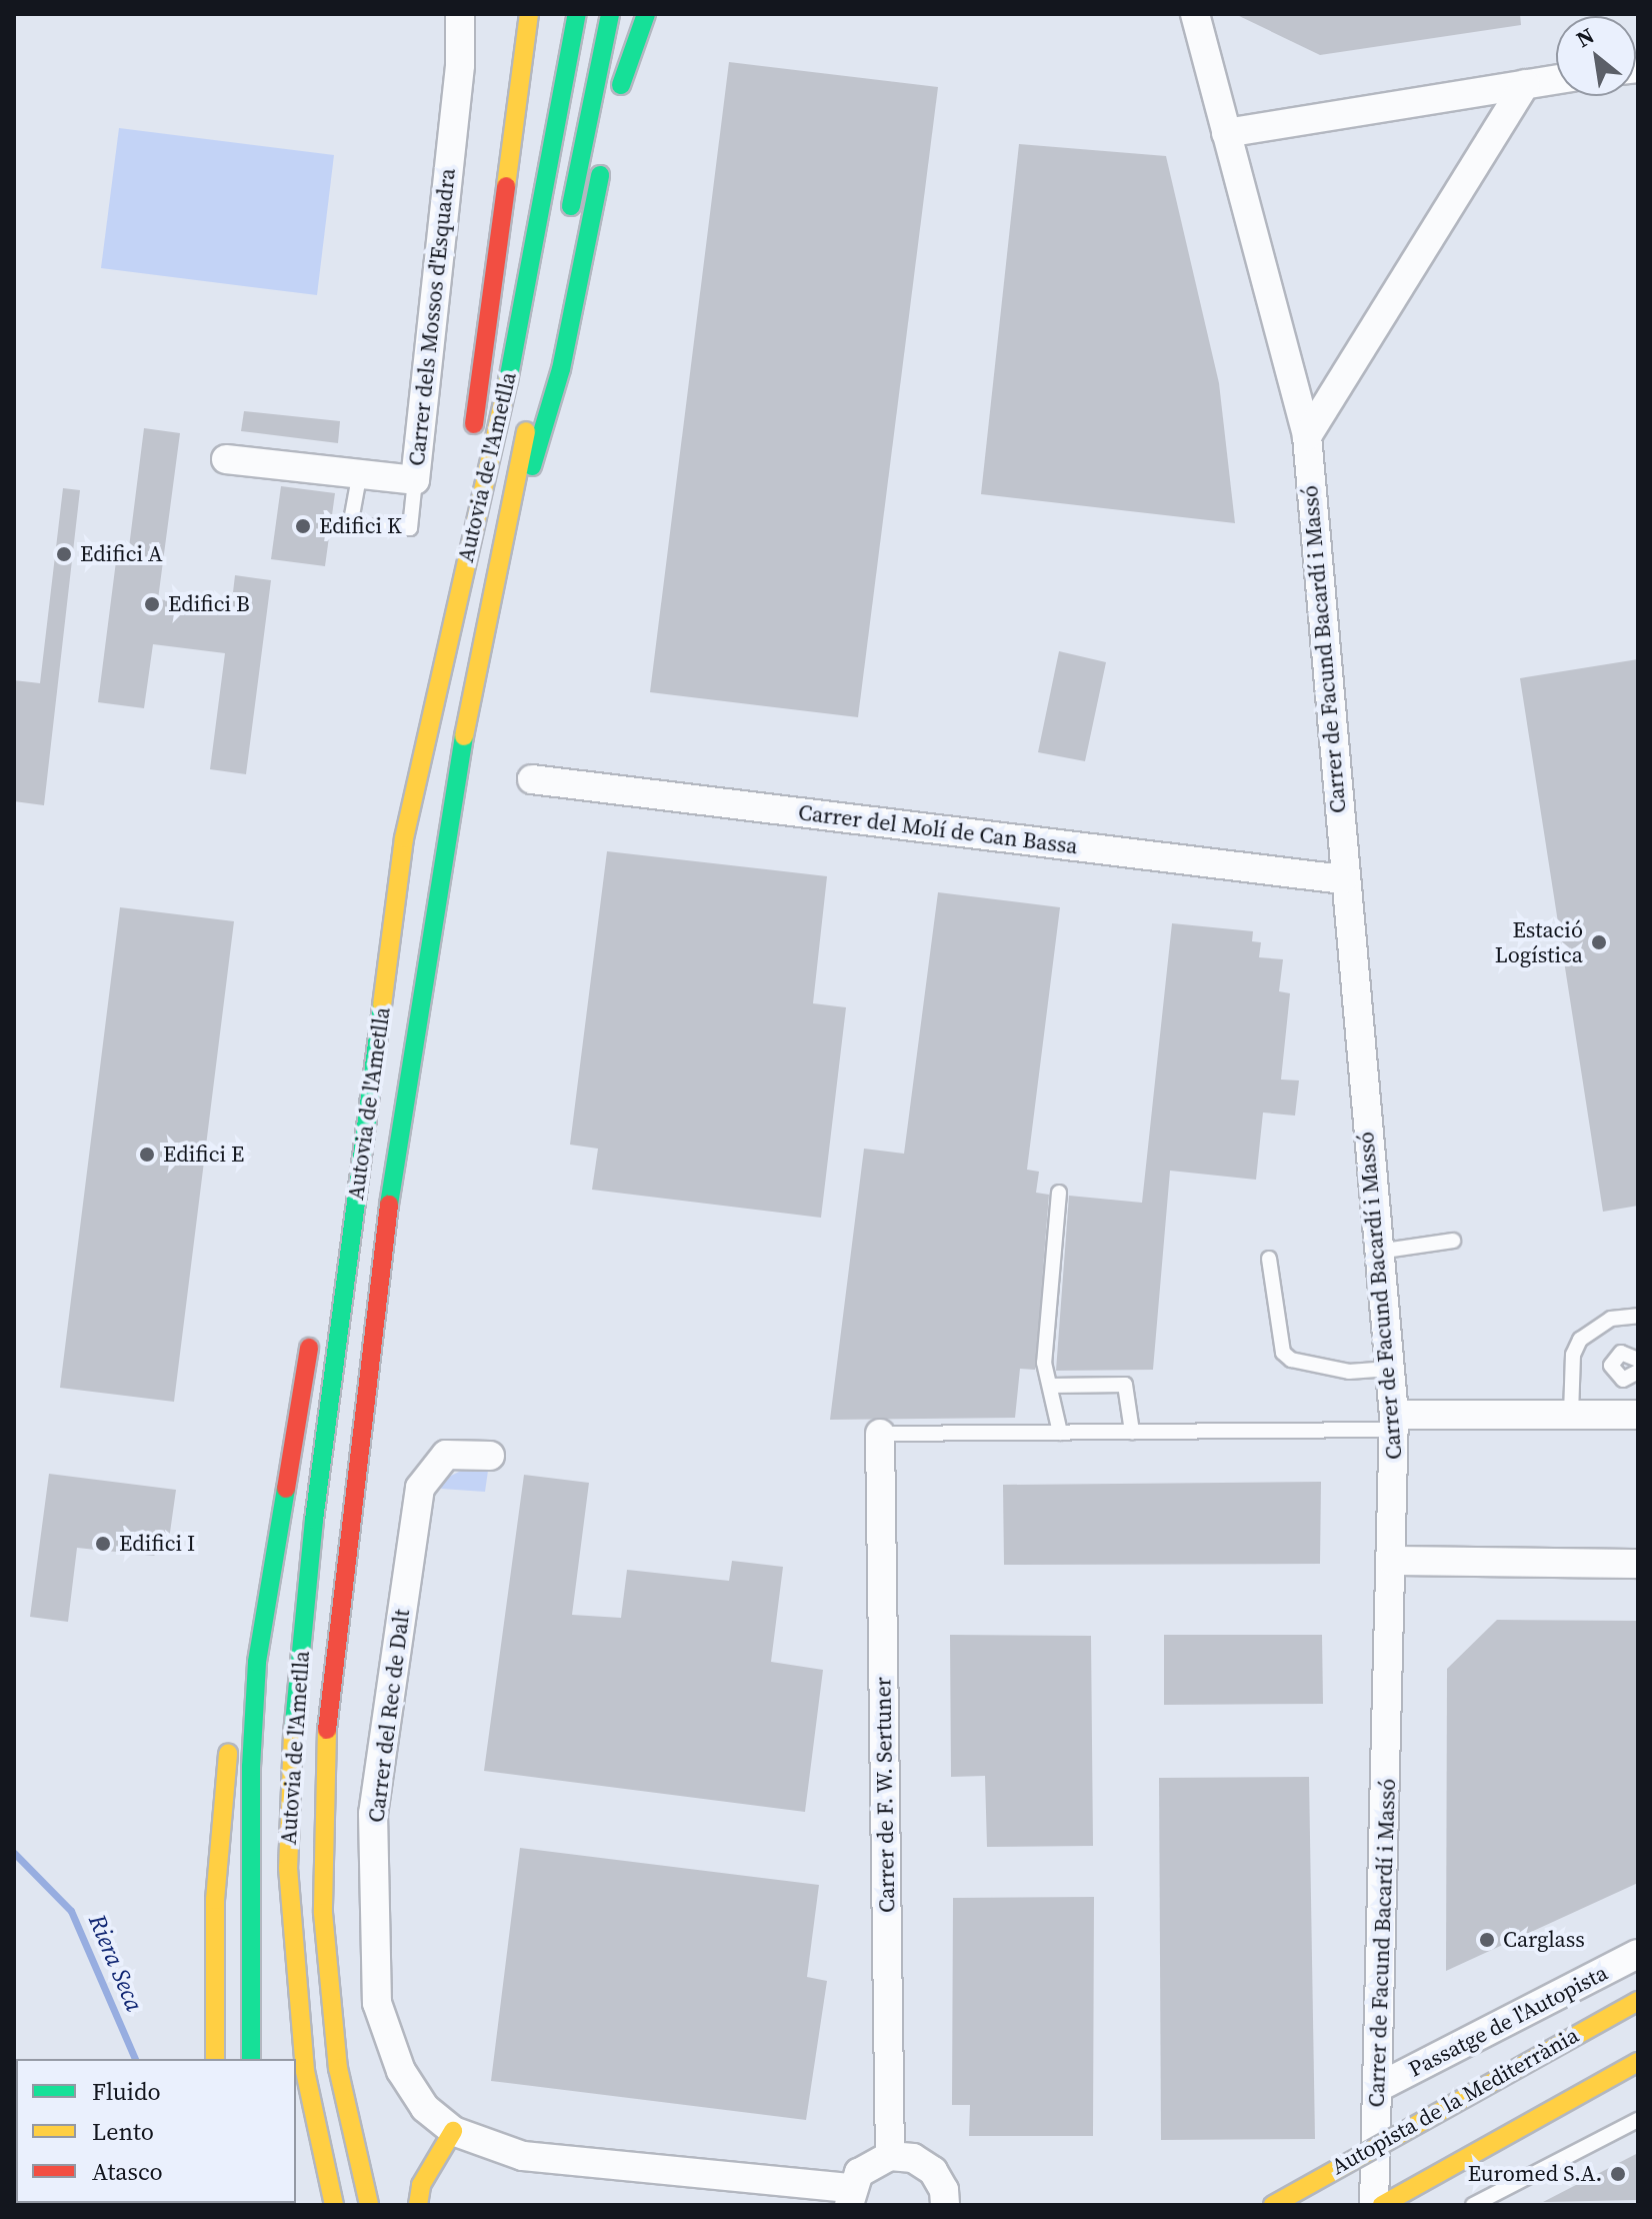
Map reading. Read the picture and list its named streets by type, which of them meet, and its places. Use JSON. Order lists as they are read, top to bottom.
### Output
{
  "streets": {
    "main road": ["Autovia de l'Ametlla", "Autopista de la Mediterrània"],
    "street": [
      "Carrer dels Mossos d'Esquadra",
      "Carrer de Facund Bacardí i Massó",
      "Carrer del Molí de Can Bassa",
      "Carrer del Rec de Dalt",
      "Carrer de F. W. Sertuner",
      "Passatge de l'Autopista"
    ]
  },
  "crossings": [
    ["Carrer de Facund Bacardí i Massó", "Carrer del Molí de Can Bassa"],
    ["Carrer de Facund Bacardí i Massó", "Passatge de l'Autopista"]
  ],
  "water": ["Riera Seca"],
  "places": [
    "Edifici K",
    "Edifici A",
    "Edifici B",
    "Estació Logística",
    "Edifici E",
    "Edifici I",
    "Carglass",
    "Euromed S.A."
  ],
  "legend": ["Fluido", "Lento", "Atasco"],
  "north": "top left"
}
